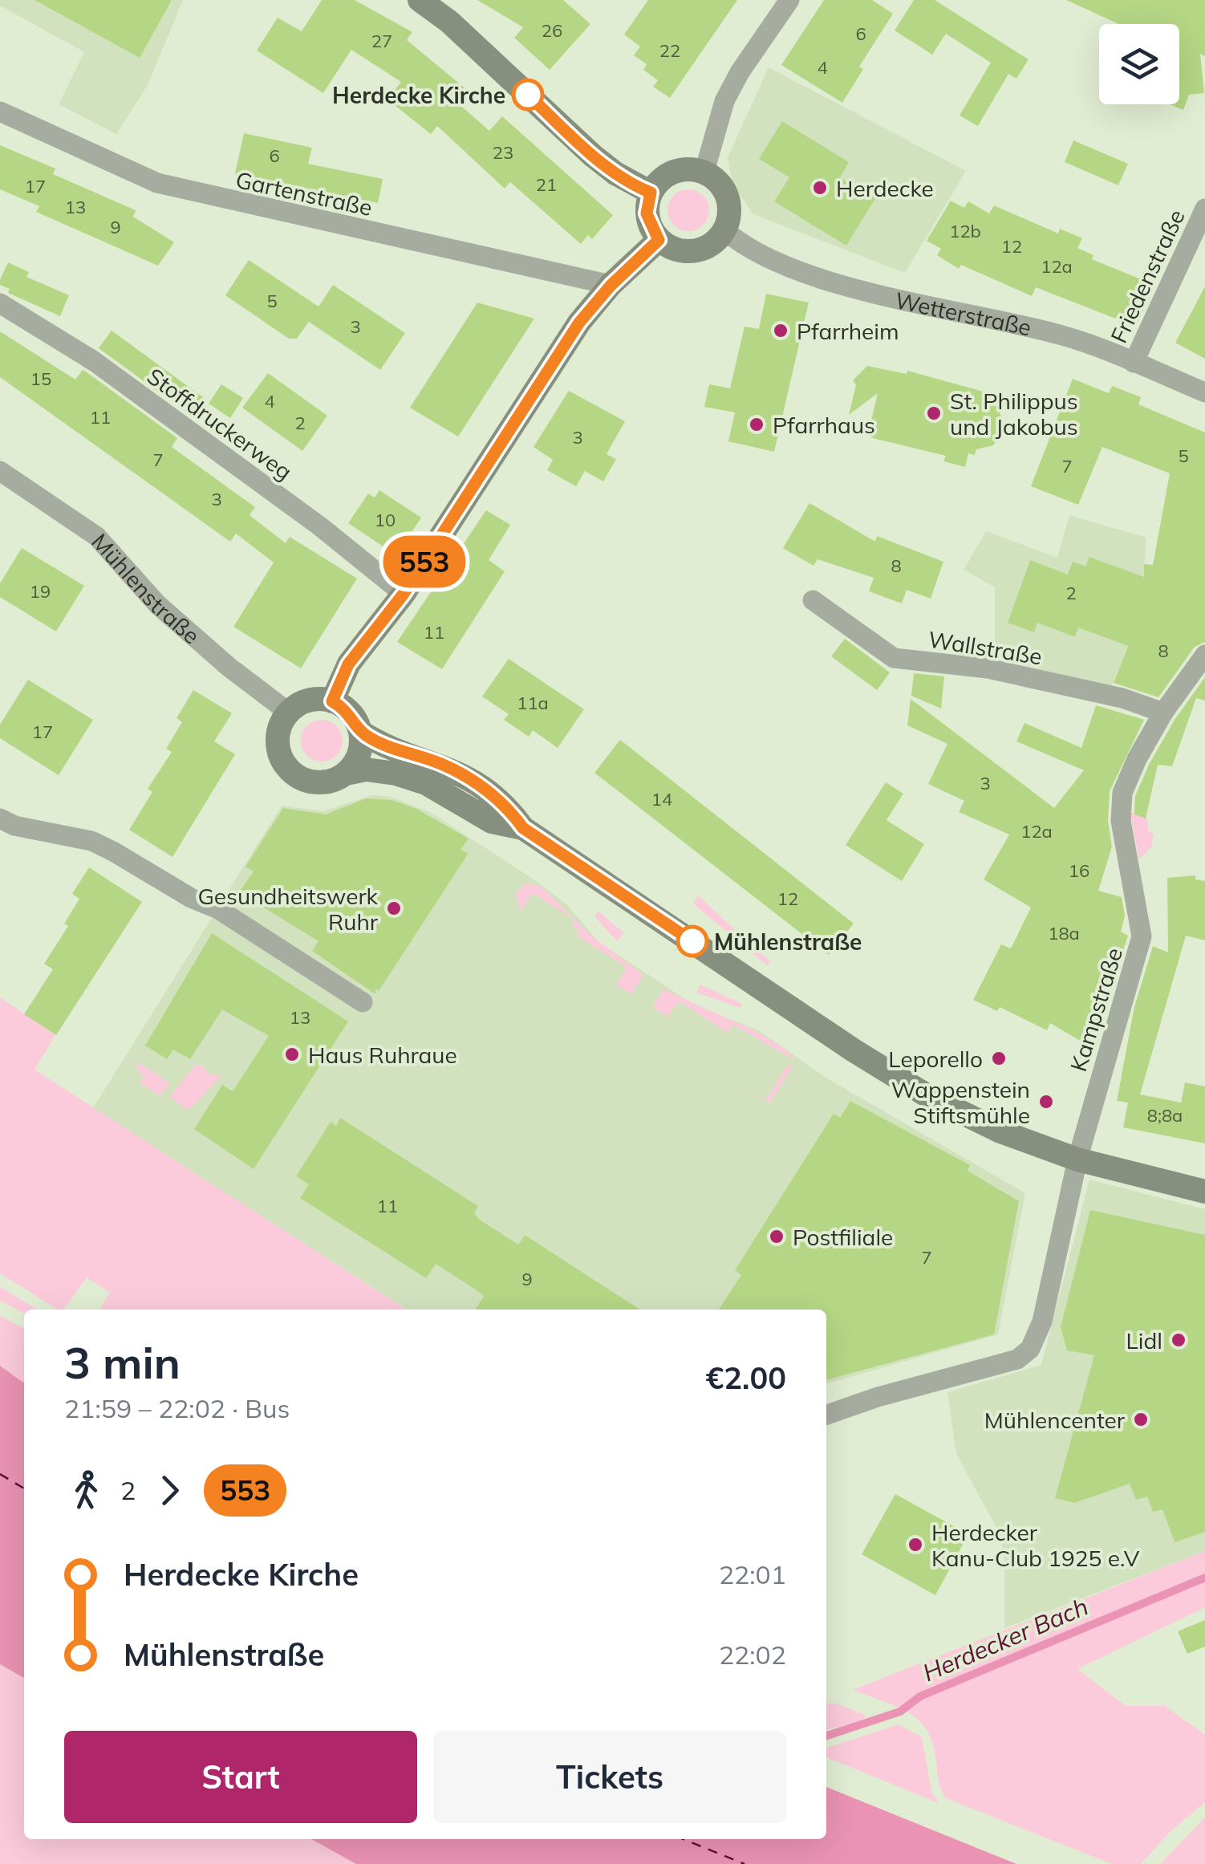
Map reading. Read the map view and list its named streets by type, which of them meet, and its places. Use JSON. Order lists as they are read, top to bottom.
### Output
{
  "streets": {
    "street": [
      "Gartenstraße",
      "Friedenstraße",
      "Wetterstraße",
      "Stoffdruckerweg",
      "Mühlenstraße",
      "Wallstraße",
      "Kampstraße"
    ]
  },
  "crossings": [
    ["Friedenstraße", "Wetterstraße"],
    ["Wallstraße", "Kampstraße"]
  ],
  "water": ["Herdecker Bach"],
  "places": [
    "Herdecke Kirche",
    "Herdecke",
    "Pfarrheim",
    "St. Philippus und Jakobus",
    "Pfarrhaus",
    "Gesundheitswerk Ruhr",
    "Mühlenstraße",
    "Haus Ruhraue",
    "Leporello",
    "Wappenstein Stiftsmühle",
    "Postfiliale",
    "Lidl",
    "Mühlencenter",
    "Herdecker Kanu-Club 1925 e.V"
  ],
  "lines": ["bus line 553"],
  "house_numbers": [
    "26",
    "6",
    "27",
    "22",
    "4",
    "23",
    "6",
    "21",
    "17",
    "13",
    "9",
    "12b",
    "12",
    "12a",
    "5",
    "3",
    "15",
    "4",
    "11",
    "2",
    "3",
    "5",
    "7",
    "7",
    "3",
    "10",
    "8",
    "19",
    "2",
    "11",
    "8",
    "11a",
    "17",
    "3",
    "14",
    "12a",
    "16",
    "12",
    "18a",
    "13",
    "8;8a",
    "11",
    "7",
    "9"
  ],
  "page": {
    "on_map": "553",
    "heading": ["3 min", "21:59 – 22:02 · Bus", "€2.00"],
    "legs": ["2", "553"],
    "list": [
      {
        "name": "Herdecke Kirche",
        "value": "22:01"
      },
      {
        "name": "Mühlenstraße",
        "value": "22:02"
      }
    ],
    "buttons": ["Start", "Tickets"]
  }
}
